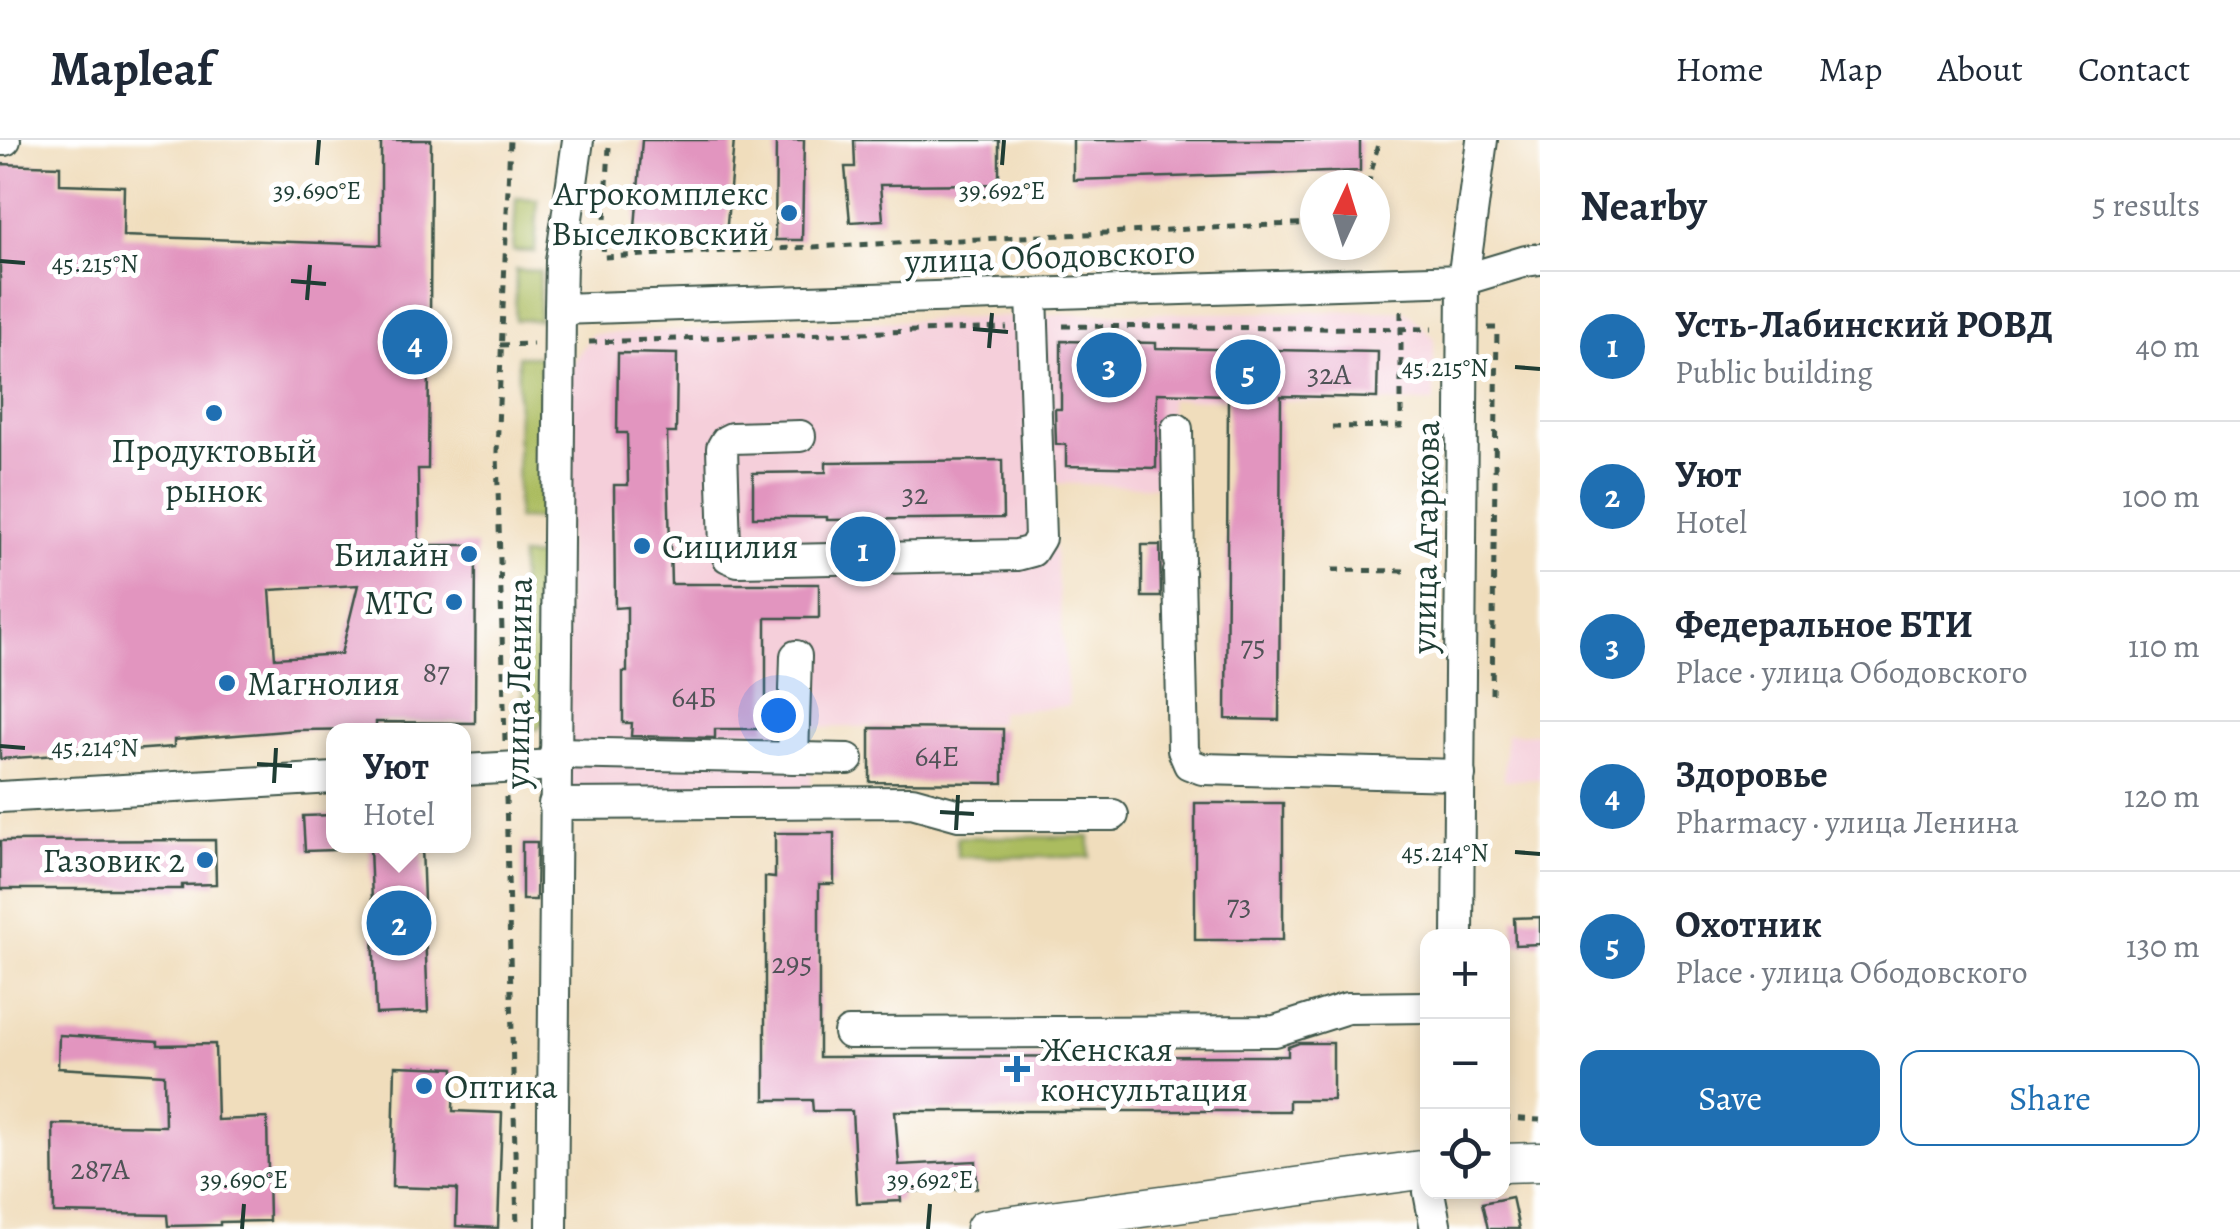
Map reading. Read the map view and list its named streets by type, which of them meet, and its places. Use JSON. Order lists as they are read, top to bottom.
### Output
{
  "streets": {
    "street": ["улица Ободовского", "улица Агаркова", "улица Ленина"]
  },
  "crossings": [
    ["улица Ободовского", "улица Агаркова"],
    ["улица Ободовского", "улица Ленина"]
  ],
  "places": {
    "other": [
      "Агрокомплекс Выселковский",
      "Продуктовый рынок",
      "Сицилия",
      "Билайн",
      "МТС",
      "Магнолия",
      "Газовик 2",
      "Оптика"
    ],
    "health": ["Женская консультация"]
  },
  "house_numbers": [
    "32А",
    "32",
    "75",
    "87",
    "64Б",
    "64Е",
    "73",
    "295",
    "287А"
  ],
  "north": "top",
  "page": {
    "header": "Mapleaf",
    "nav": [
      "Home",
      "Map",
      "About",
      "Contact"
    ],
    "heading": ["Nearby", "5 results"],
    "list": [
      {
        "mark": "1",
        "name": "Усть-Лабинский РОВД",
        "note": "Public building",
        "value": "40 m"
      },
      {
        "mark": "2",
        "name": "Уют",
        "note": "Hotel",
        "value": "100 m"
      },
      {
        "mark": "3",
        "name": "Федеральное БТИ",
        "note": "Place · улица Ободовского",
        "value": "110 m"
      },
      {
        "mark": "4",
        "name": "Здоровье",
        "note": "Pharmacy · улица Ленина",
        "value": "120 m"
      },
      {
        "mark": "5",
        "name": "Охотник",
        "note": "Place · улица Ободовского",
        "value": "130 m"
      }
    ],
    "pins": [
      "4",
      "3",
      "5",
      "1",
      "2"
    ],
    "popup": ["Уют", "Hotel"],
    "map_buttons": ["+", "−"],
    "buttons": ["Save", "Share"]
  },
  "coordinates": [
    "39.690°E",
    "39.692°E",
    "45.215°N",
    "45.214°N"
  ]
}
